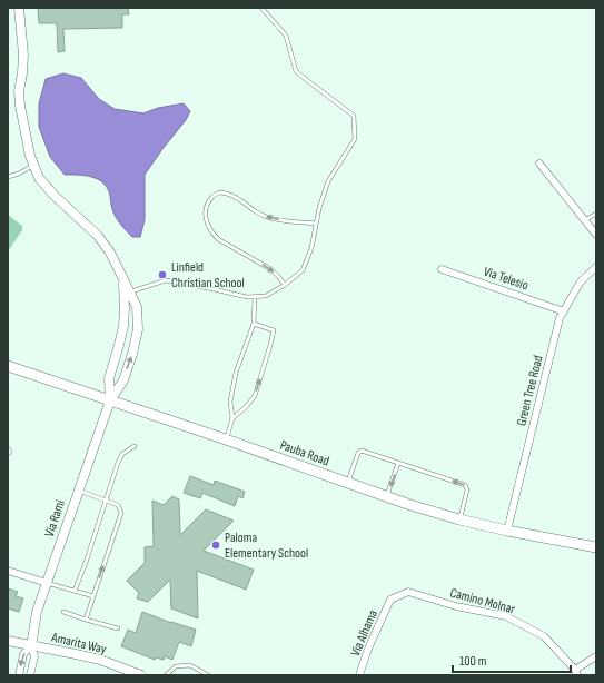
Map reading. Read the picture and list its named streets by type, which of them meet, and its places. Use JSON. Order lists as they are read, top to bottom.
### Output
{
  "streets": {
    "main road": ["Pauba Road"],
    "street": [
      "Via Telesio",
      "Green Tree Road",
      "Via Rami",
      "Camino Molnar",
      "Via Alhama",
      "Amarita Way"
    ]
  },
  "crossings": [
    ["Via Telesio", "Green Tree Road"],
    ["Green Tree Road", "Pauba Road"],
    ["Pauba Road", "Via Rami"],
    ["Via Rami", "Amarita Way"],
    ["Camino Molnar", "Via Alhama"]
  ],
  "places": ["Linfield Christian School", "Paloma Elementary School"],
  "scale_bar": "100 m"
}
